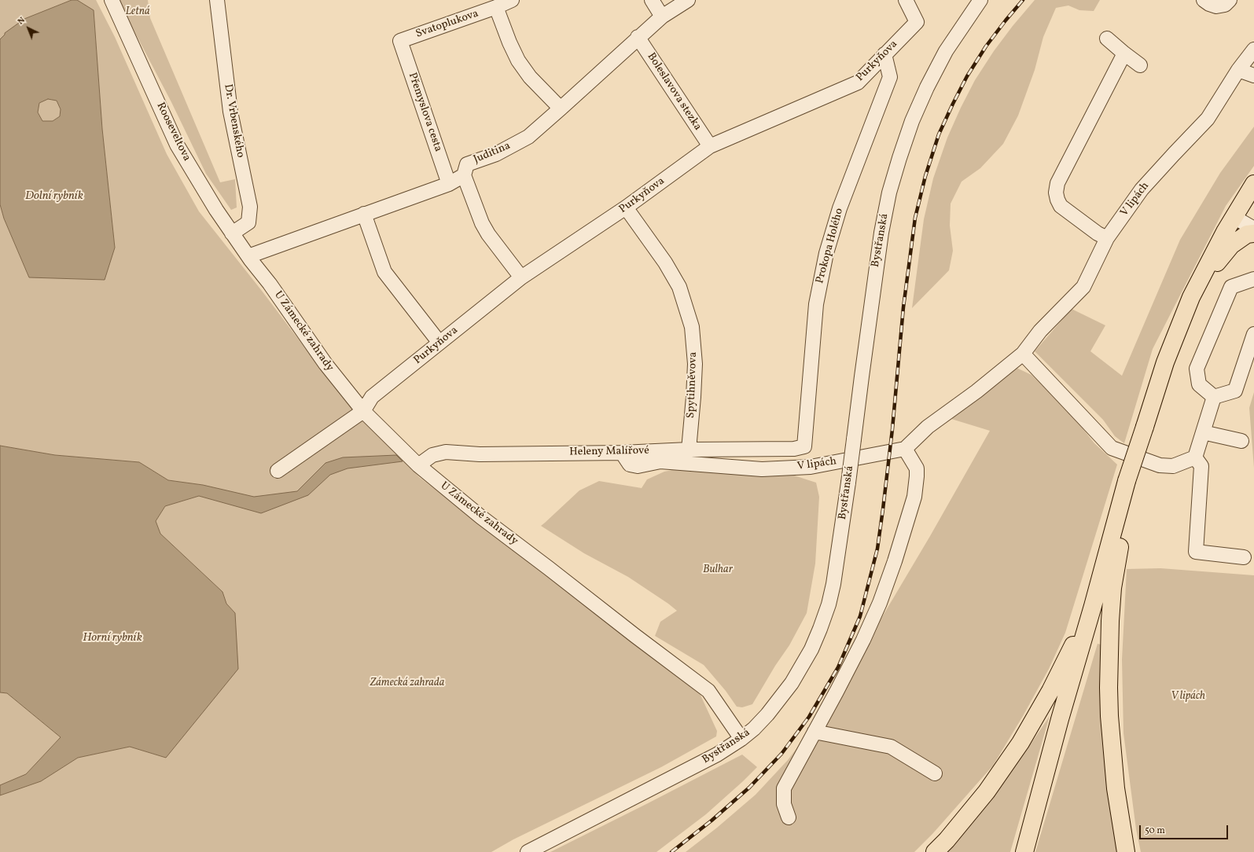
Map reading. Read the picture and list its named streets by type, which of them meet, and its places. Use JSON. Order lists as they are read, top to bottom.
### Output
{
  "streets": {
    "street": [
      "Svatoplukova",
      "Purkyňova",
      "Boleslavova stezka",
      "Přemyslova cesta",
      "Dr. Vrbenského",
      "Rooseveltova",
      "Juditina",
      "V lipách",
      "Bystřanská",
      "Prokopa Holého",
      "U Zámecké zahrady",
      "Spytihněvova",
      "Heleny Malířové"
    ]
  },
  "crossings": [
    ["Svatoplukova", "Přemyslova cesta"],
    ["Purkyňova", "Boleslavova stezka"],
    ["Purkyňova", "Prokopa Holého"],
    ["Purkyňova", "U Zámecké zahrady"],
    ["Purkyňova", "Spytihněvova"],
    ["Boleslavova stezka", "Juditina"],
    ["Přemyslova cesta", "Juditina"],
    ["Dr. Vrbenského", "Rooseveltova"],
    ["Rooseveltova", "Juditina"],
    ["Rooseveltova", "U Zámecké zahrady"],
    ["Juditina", "U Zámecké zahrady"],
    ["V lipách", "Heleny Malířové"],
    ["Bystřanská", "U Zámecké zahrady"],
    ["Prokopa Holého", "Heleny Malířové"],
    ["U Zámecké zahrady", "Heleny Malířové"],
    ["Spytihněvova", "Heleny Malířové"]
  ],
  "water": ["Dolní rybník", "Horní rybník"],
  "parks": [
    "Letná",
    "Bulhar",
    "Zámecká zahrada",
    "V lipách"
  ],
  "scale_bar": "50 m",
  "north": "top left"
}
